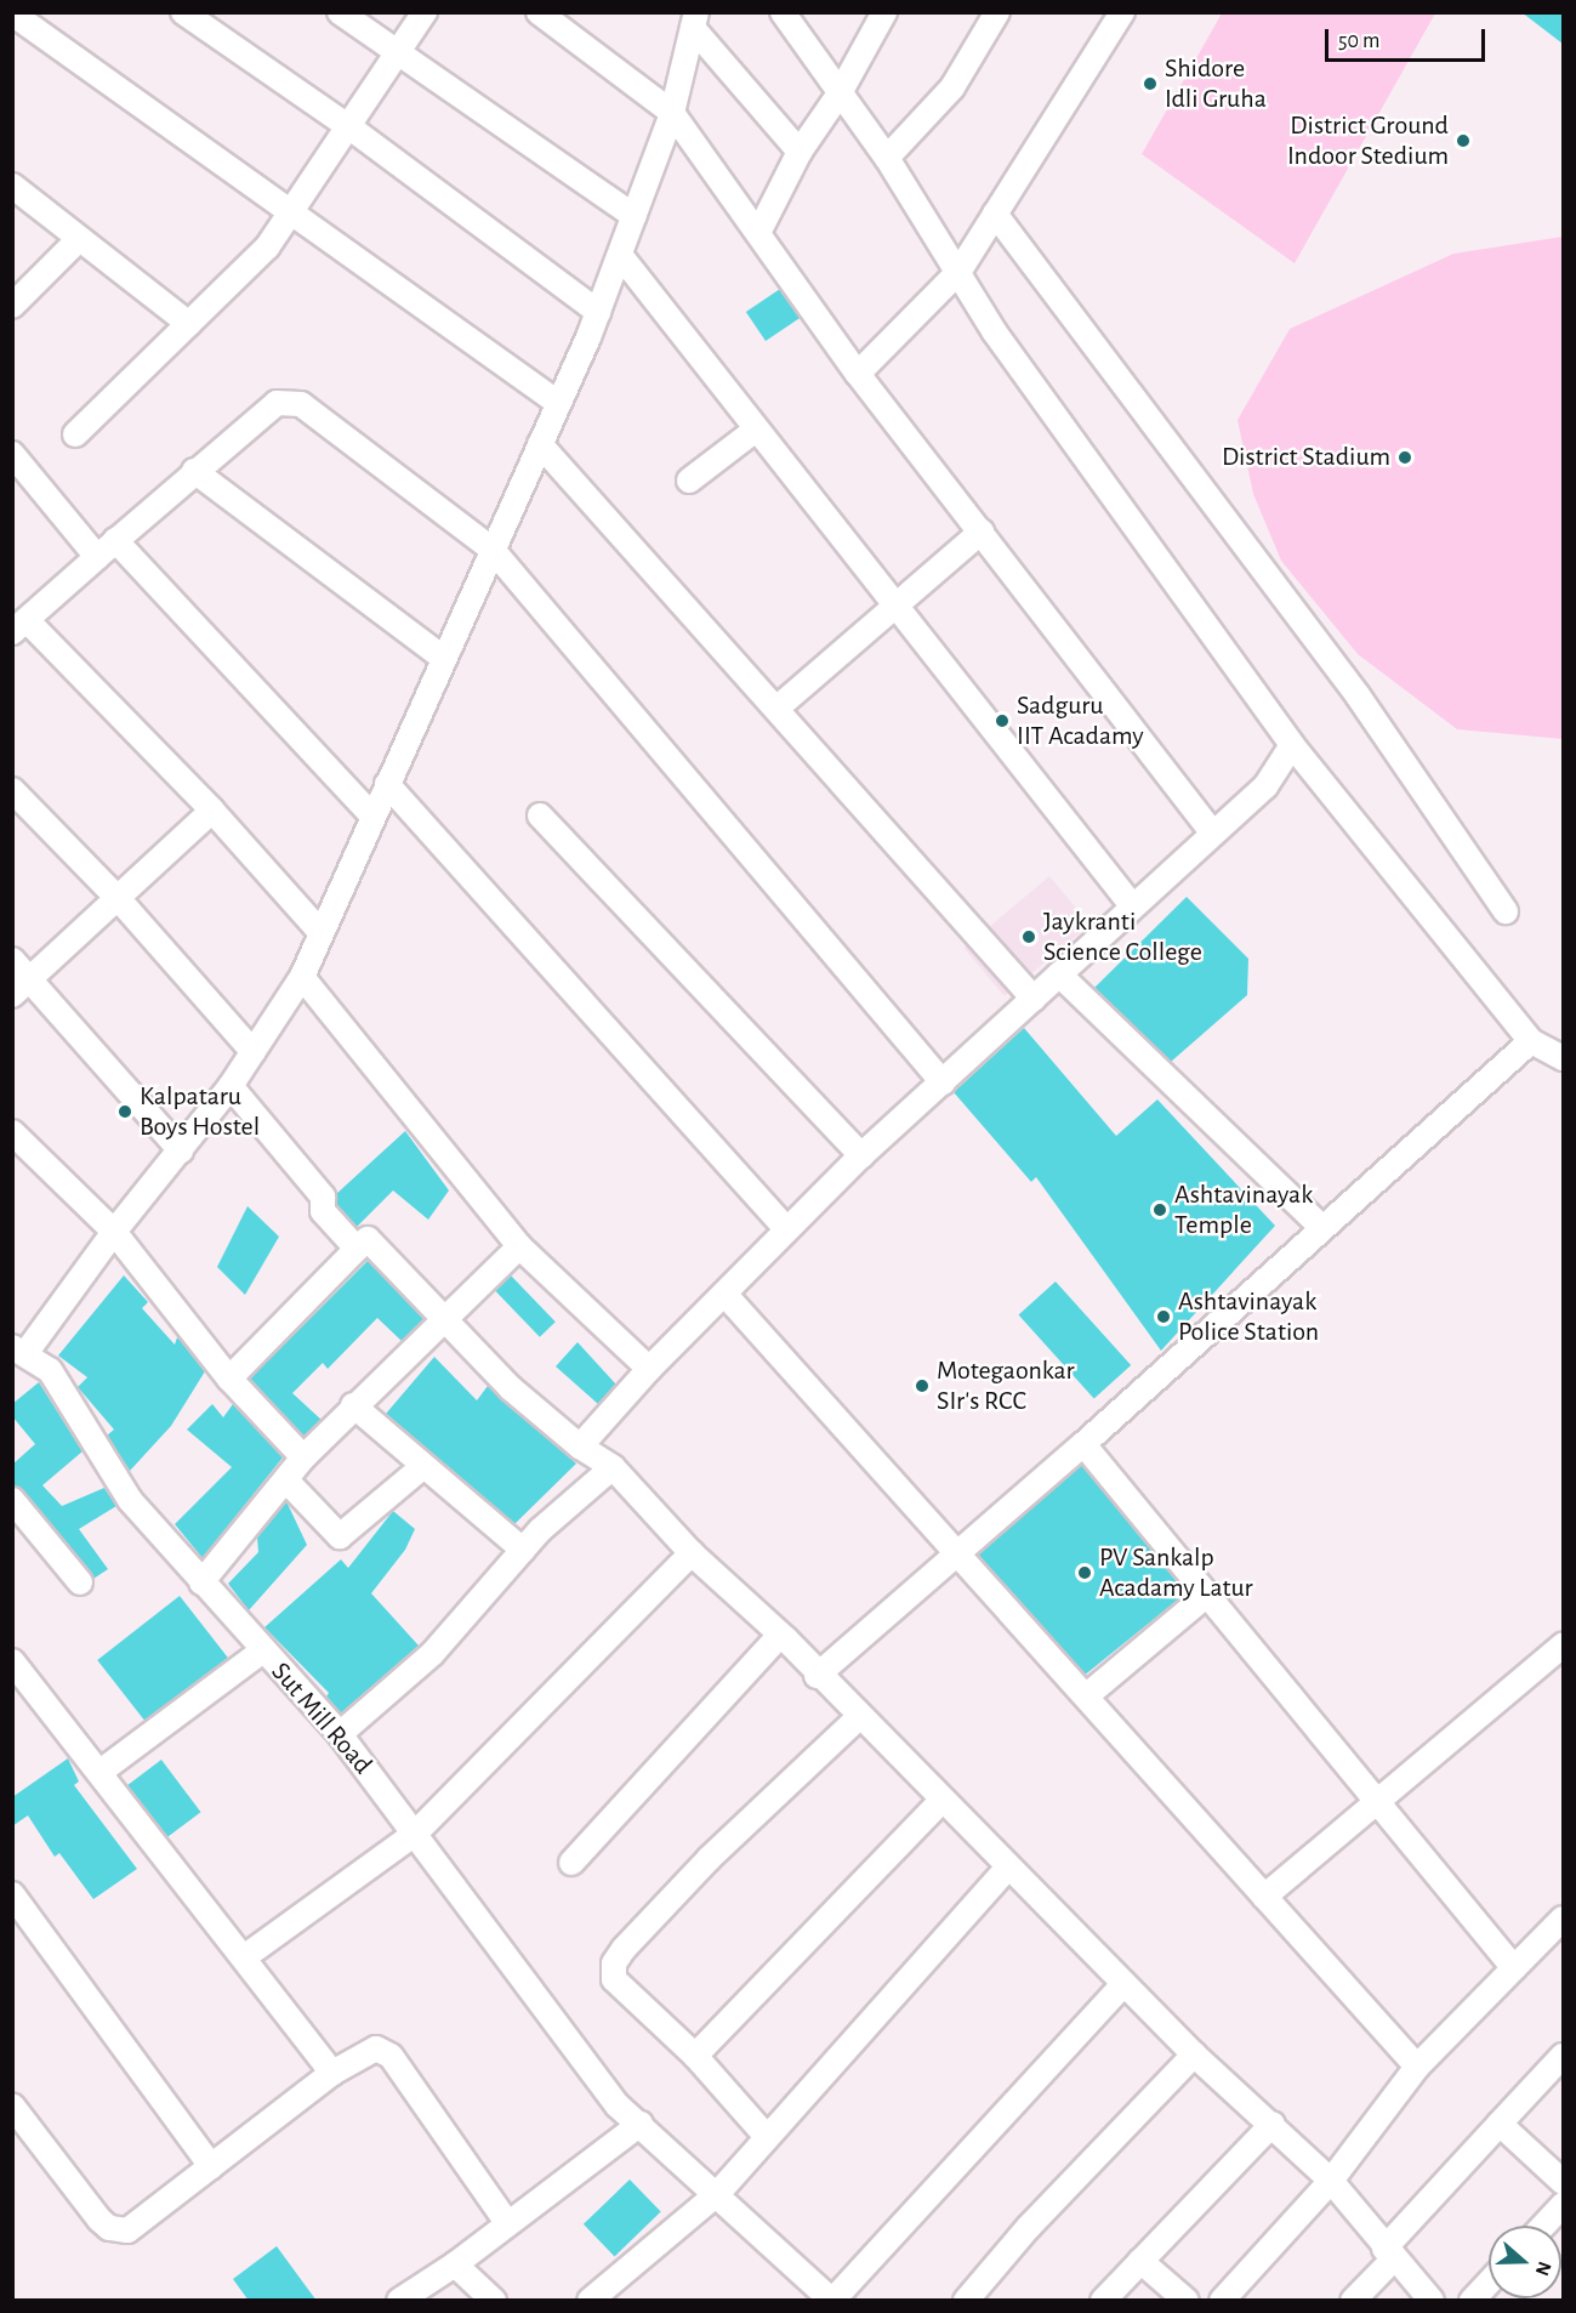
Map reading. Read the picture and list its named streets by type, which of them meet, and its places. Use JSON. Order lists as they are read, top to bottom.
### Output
{
  "streets": {
    "street": ["Sut Mill Road"]
  },
  "places": [
    "Shidore Idli Gruha",
    "District Ground Indoor Stedium",
    "District Stadium",
    "Sadguru IIT Acadamy",
    "Jaykranti Science College",
    "Kalpataru Boys Hostel",
    "Ashtavinayak Temple",
    "Ashtavinayak Police Station",
    "Motegaonkar SIr's RCC",
    "PV Sankalp Acadamy Latur"
  ],
  "scale_bar": "50 m",
  "north": "right"
}
